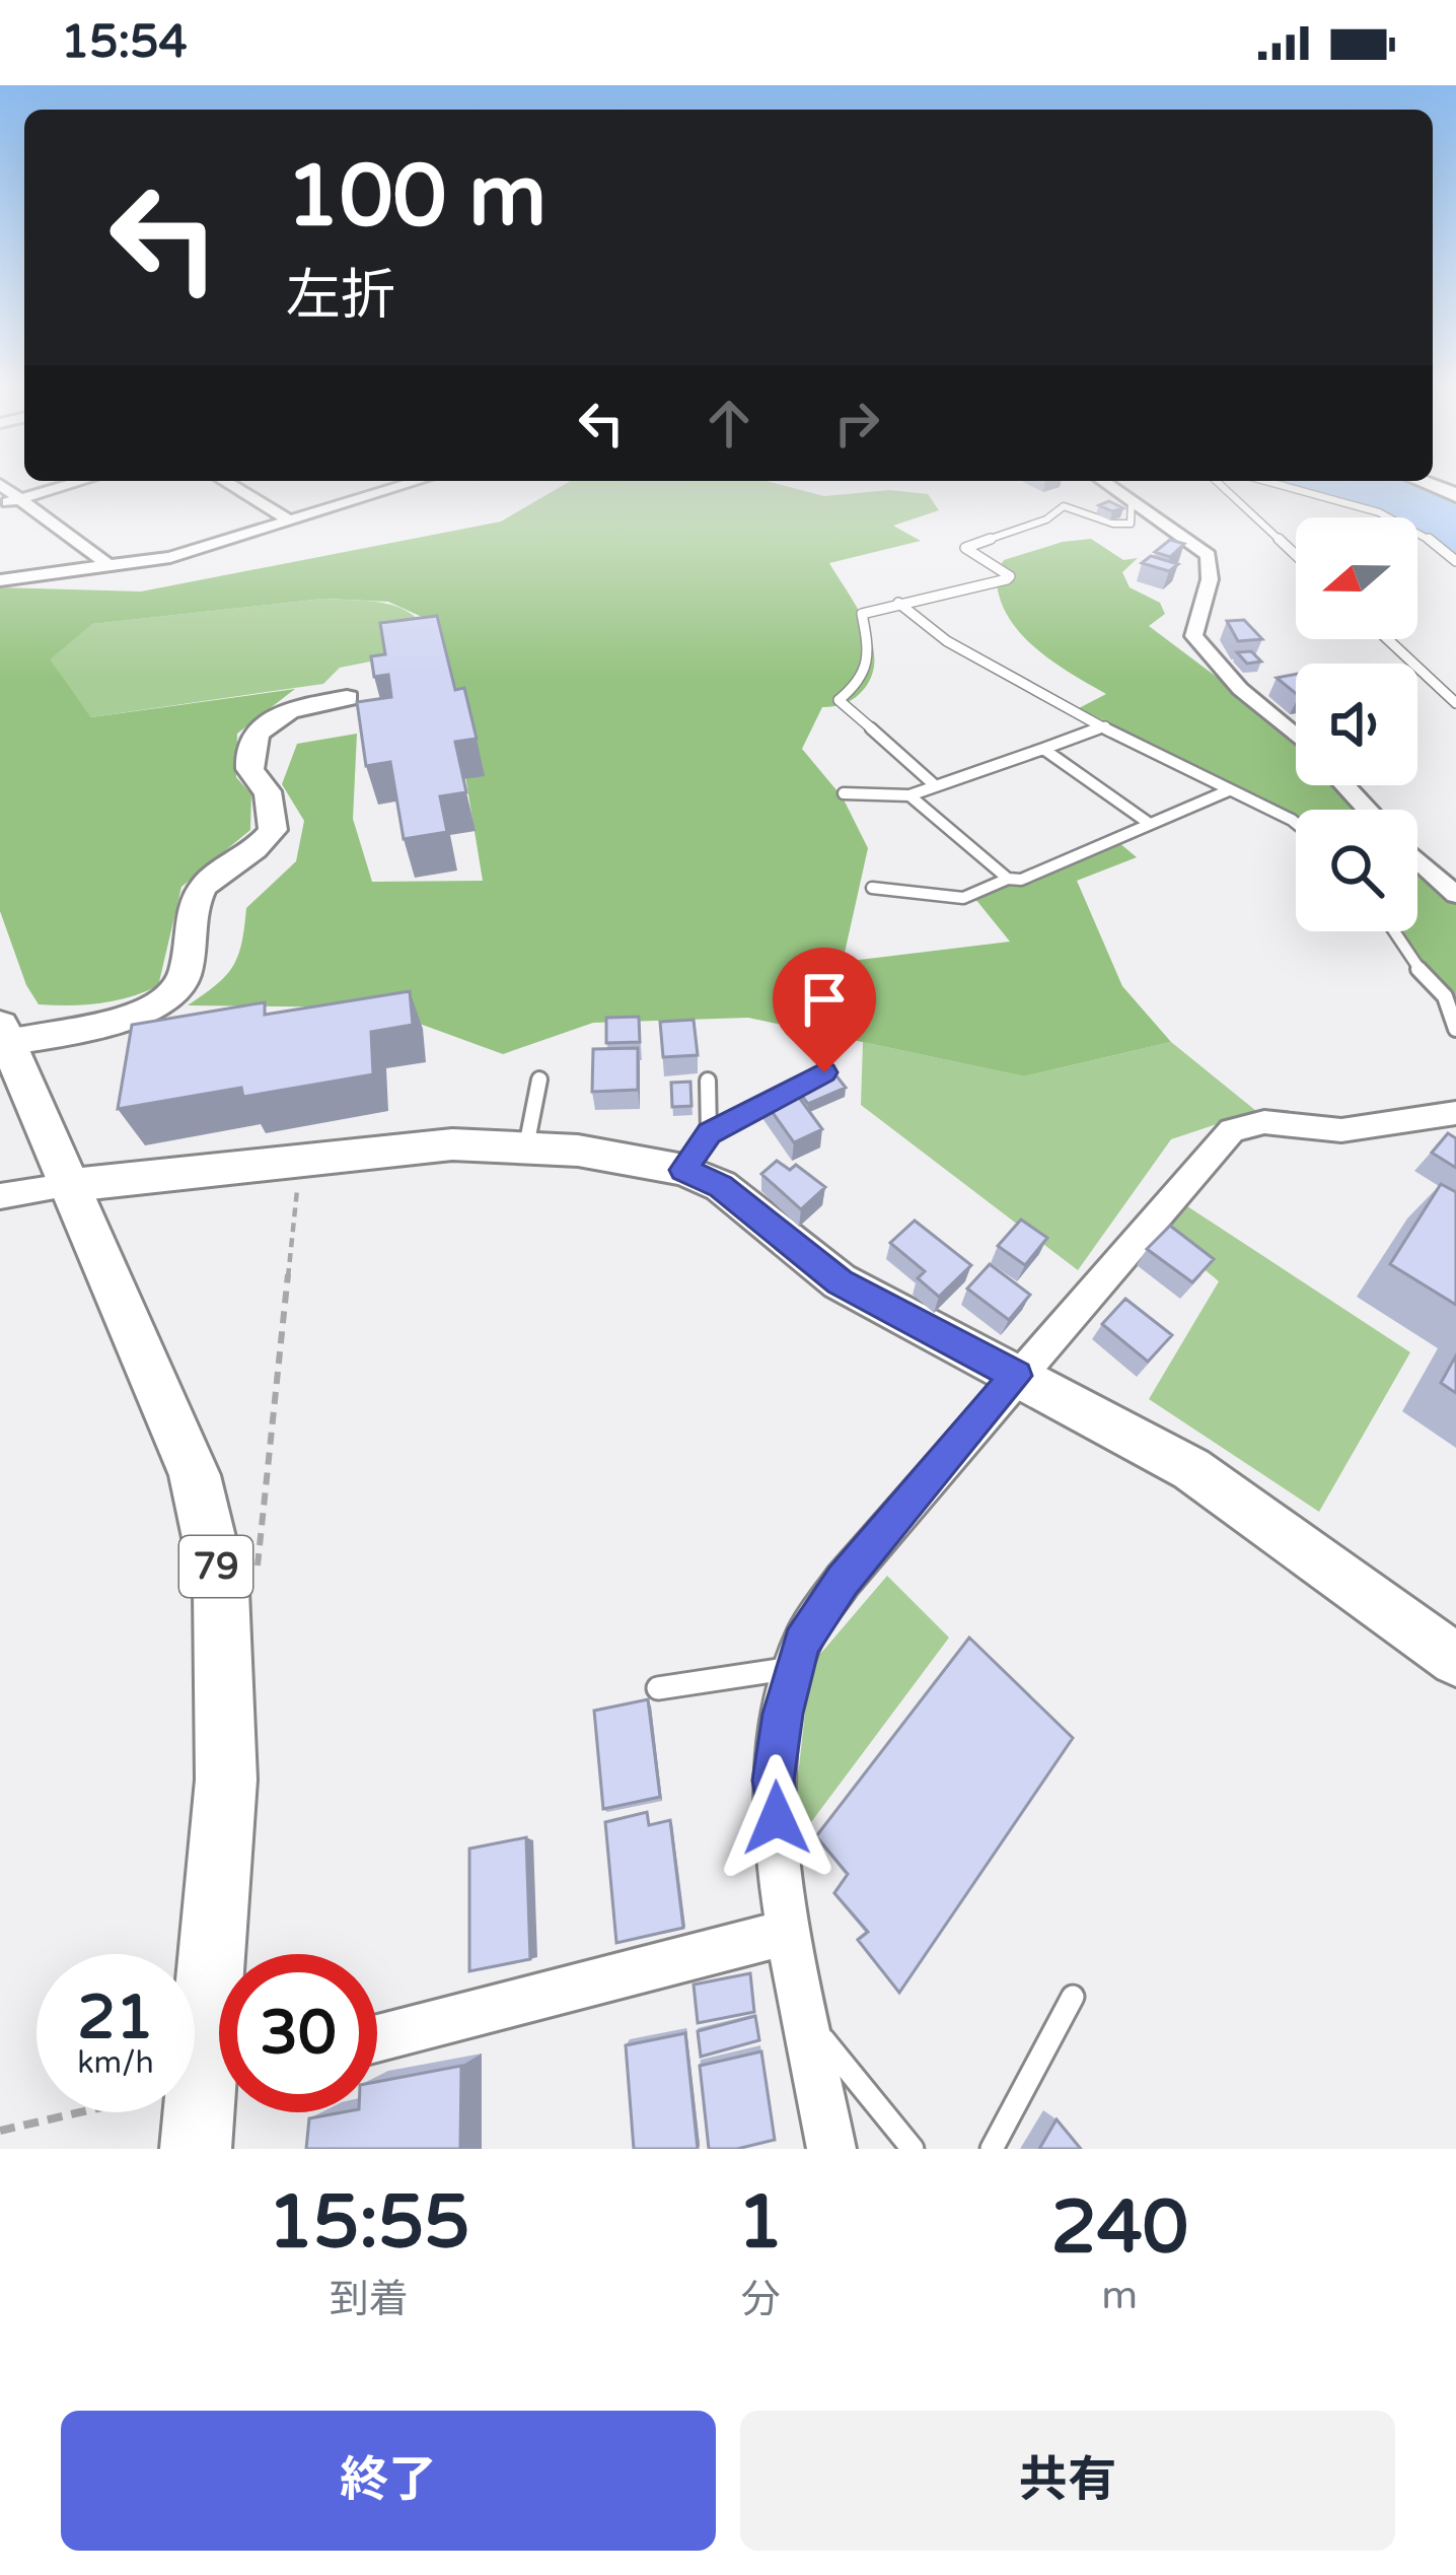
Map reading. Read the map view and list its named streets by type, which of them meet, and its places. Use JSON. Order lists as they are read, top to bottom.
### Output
{
  "streets": {
    "main road": ["79"]
  },
  "north": "left",
  "page": {
    "status": "15:54",
    "turn": ["100 m", "左折"],
    "speed": "21 km/h",
    "limit": "30",
    "eta": [
      "15:55",
      "到着",
      "1",
      "分",
      "240",
      "m"
    ],
    "buttons": ["終了", "共有"]
  }
}
